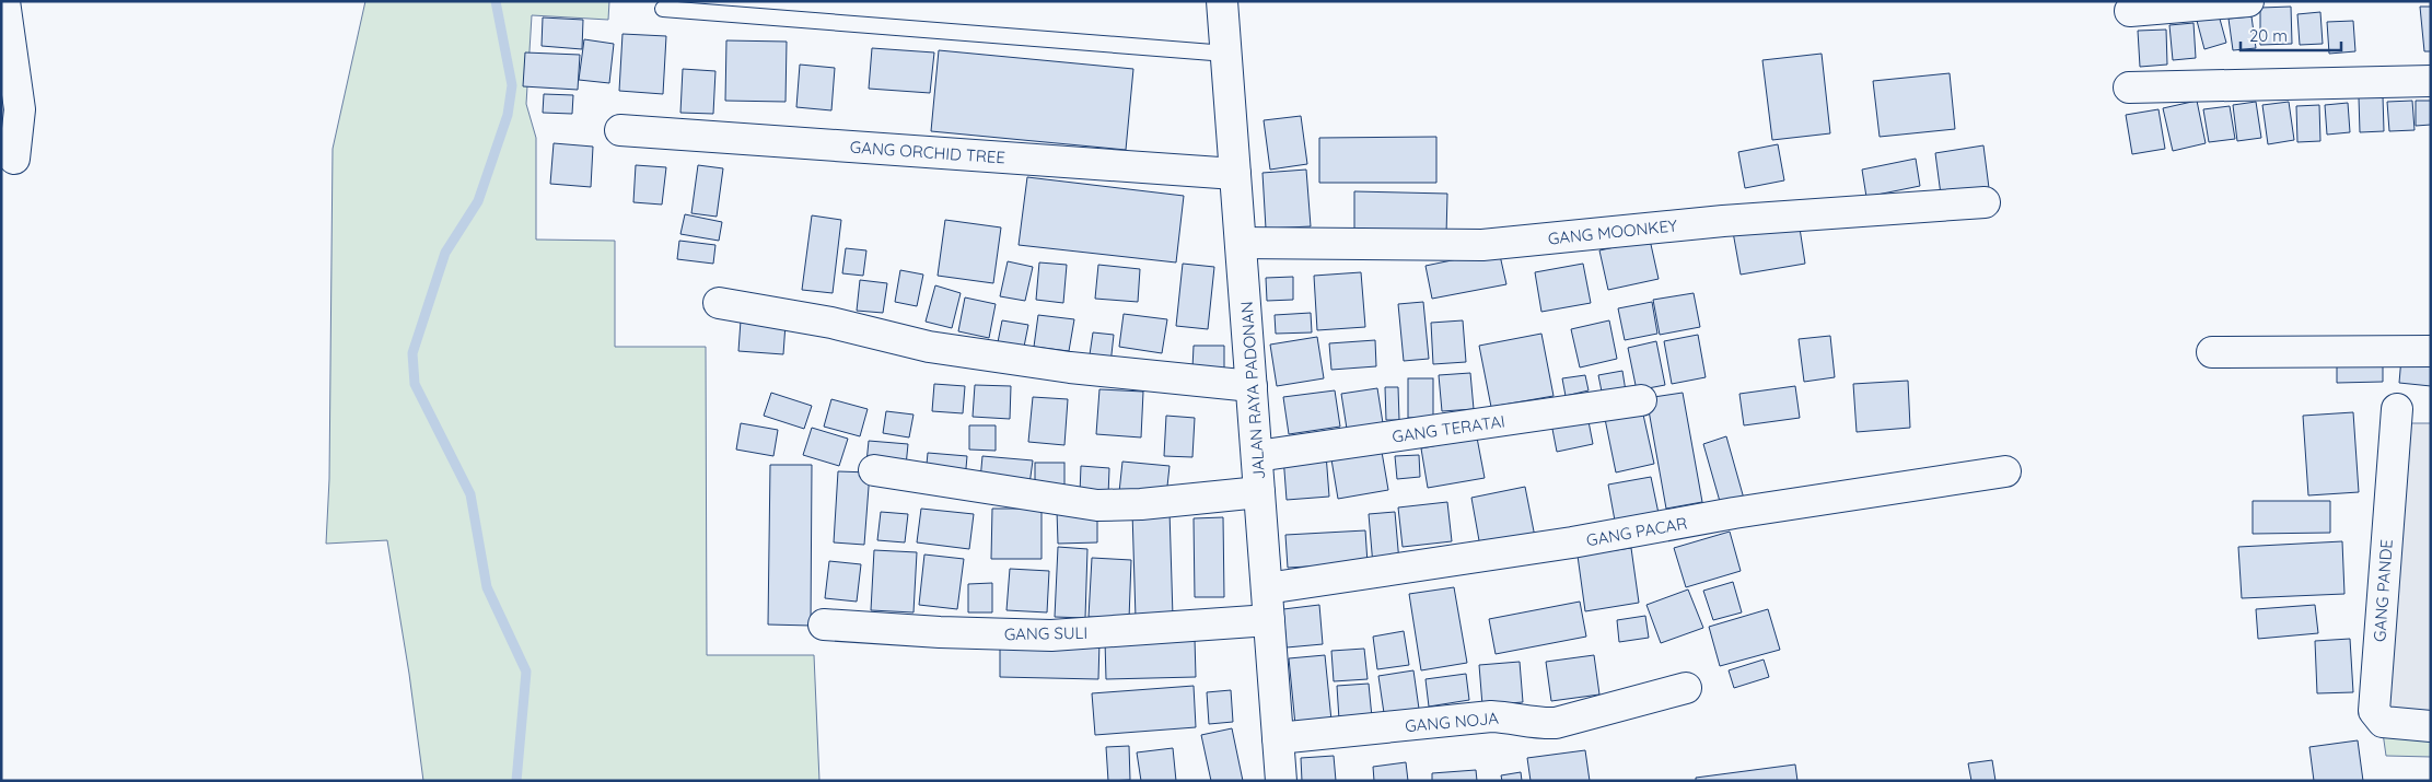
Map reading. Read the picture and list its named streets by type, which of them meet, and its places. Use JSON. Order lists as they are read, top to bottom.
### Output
{
  "streets": {
    "street": [
      "GANG ORCHID TREE",
      "GANG MOONKEY",
      "JALAN RAYA PADONAN",
      "GANG TERATAI",
      "GANG PACAR",
      "GANG PANDE",
      "GANG SULI",
      "GANG NOJA"
    ]
  },
  "crossings": [
    ["GANG ORCHID TREE", "JALAN RAYA PADONAN"],
    ["GANG MOONKEY", "JALAN RAYA PADONAN"],
    ["JALAN RAYA PADONAN", "GANG TERATAI"],
    ["JALAN RAYA PADONAN", "GANG PACAR"],
    ["JALAN RAYA PADONAN", "GANG SULI"],
    ["JALAN RAYA PADONAN", "GANG NOJA"]
  ],
  "scale_bar": "20 m"
}
